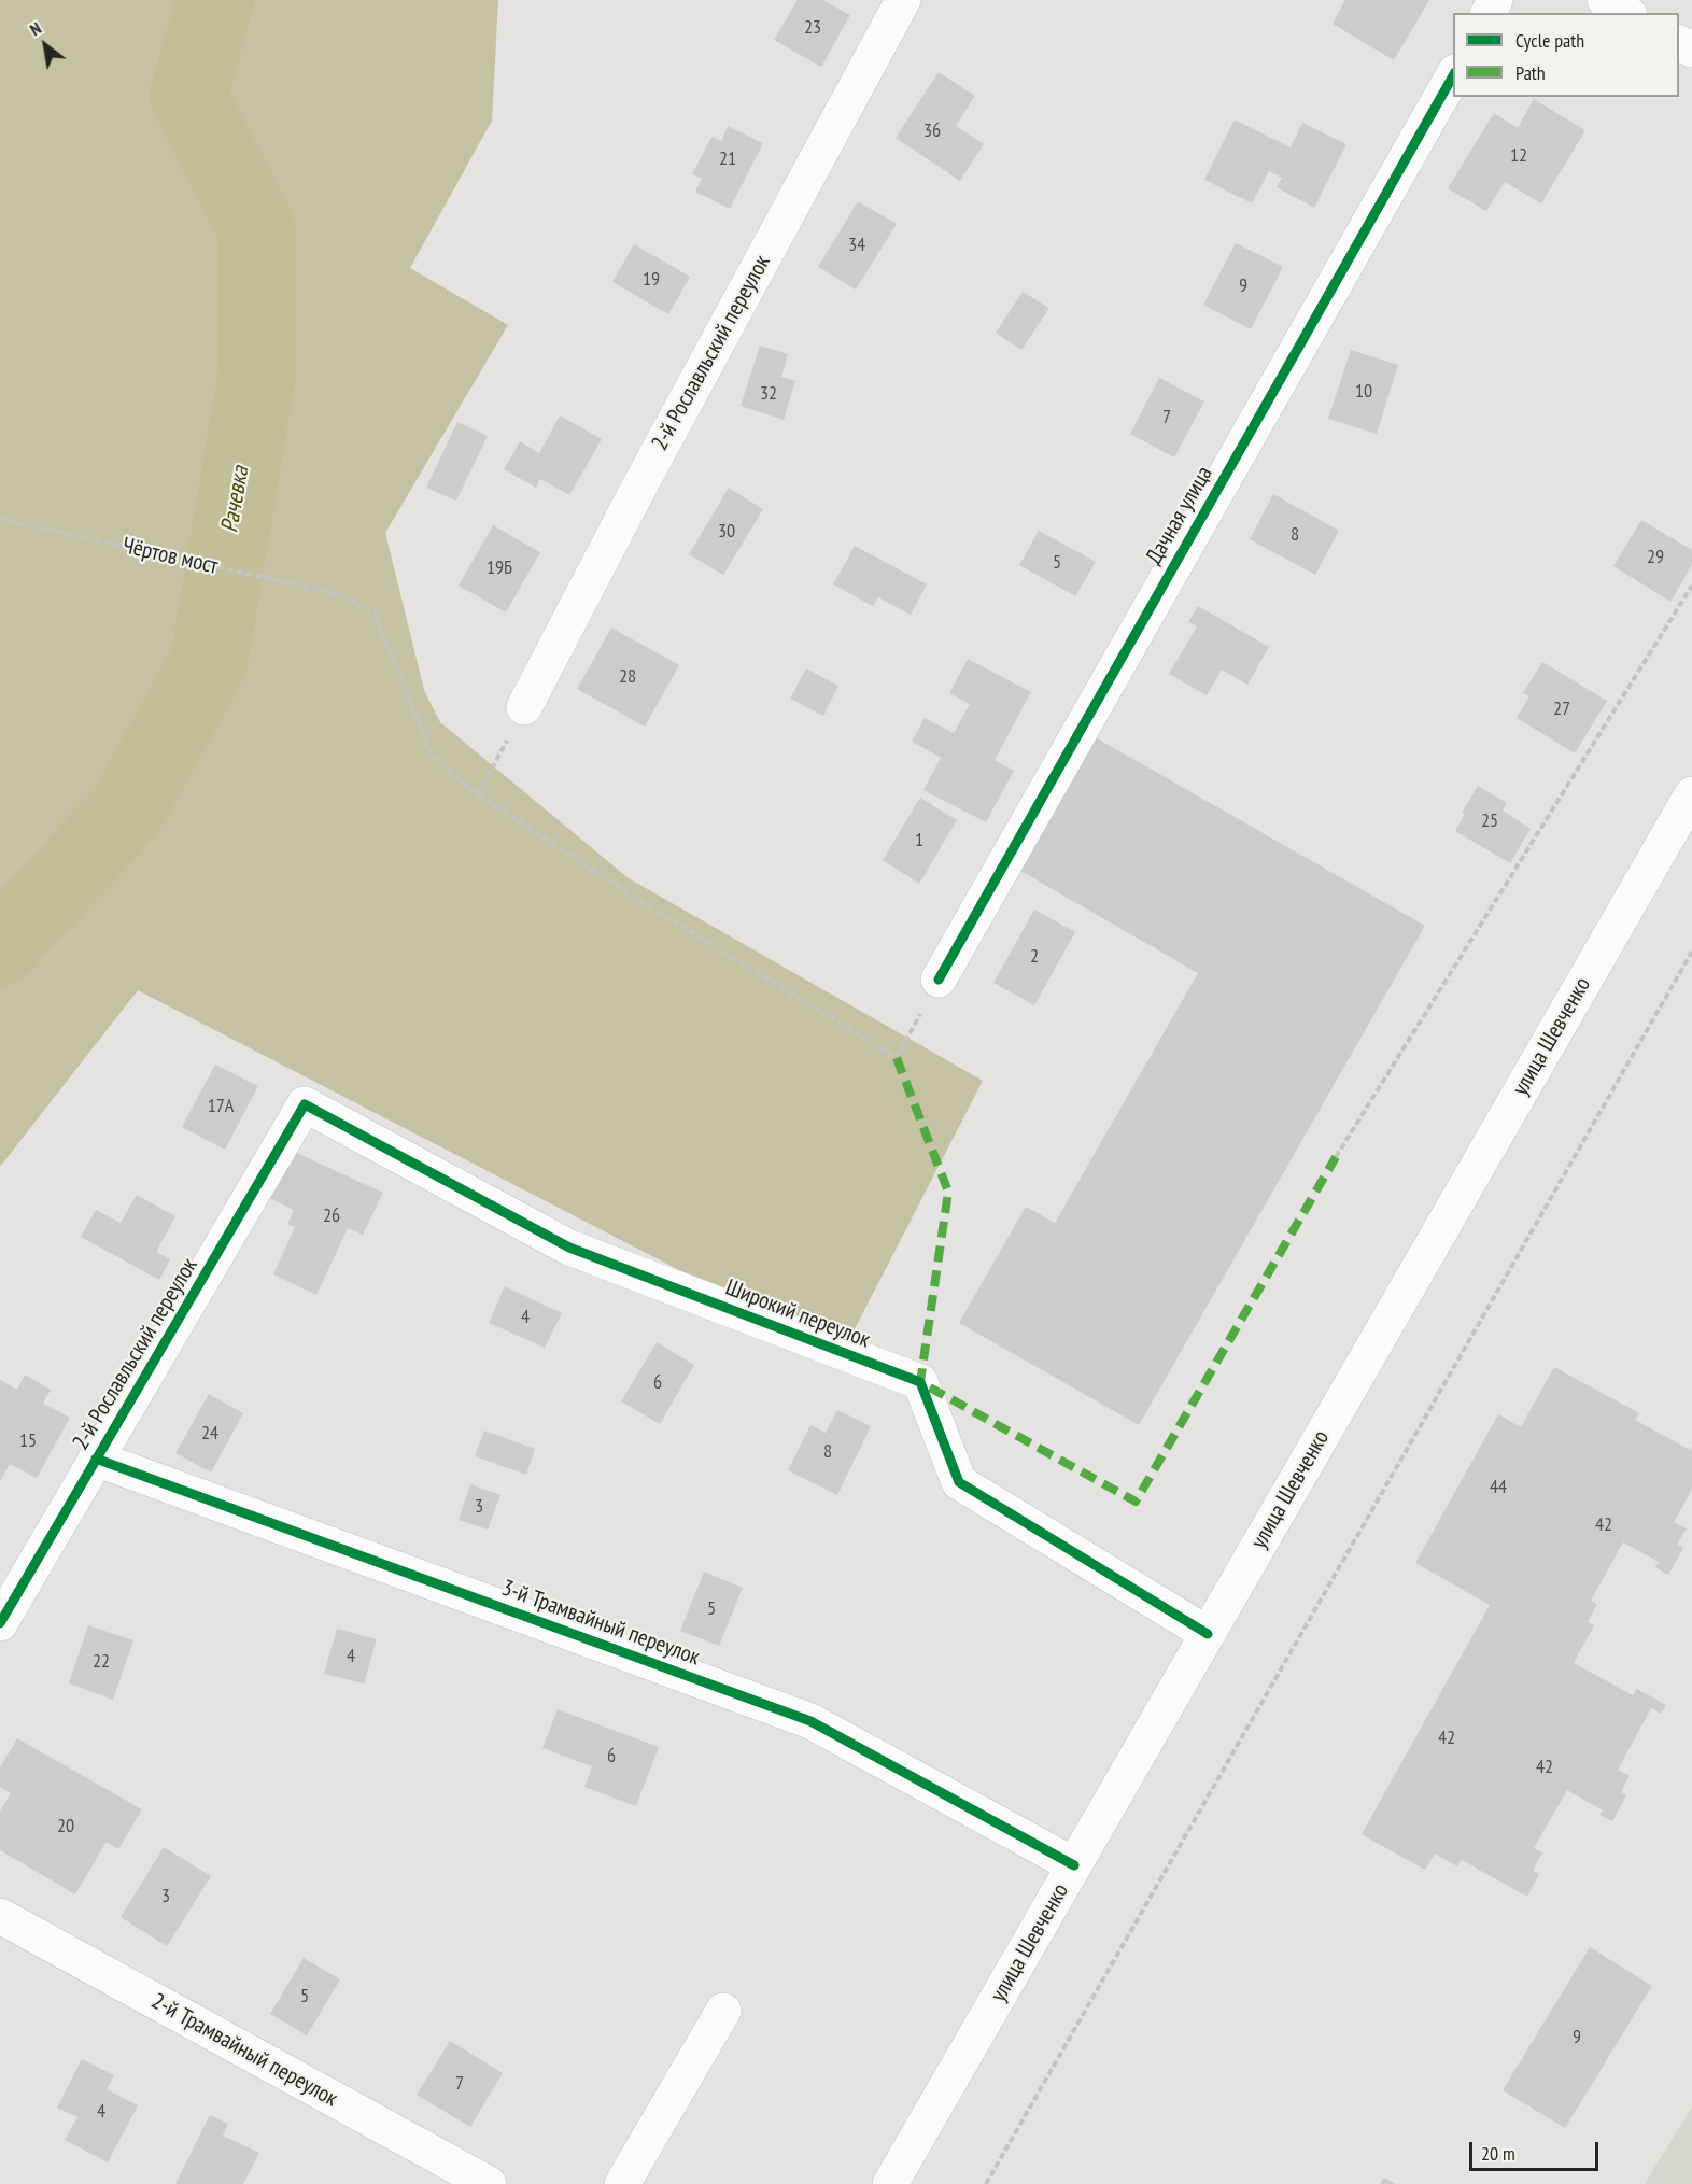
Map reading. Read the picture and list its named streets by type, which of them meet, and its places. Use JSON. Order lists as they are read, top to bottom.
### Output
{
  "streets": {
    "street": [
      "2-й Рославльский переулок",
      "Дачная улица",
      "улица Шевченко",
      "Широкий переулок",
      "3-й Трамвайный переулок",
      "2-й Трамвайный переулок"
    ],
    "path": ["Чёртов мост"]
  },
  "crossings": [
    ["2-й Рославльский переулок", "Широкий переулок"],
    ["2-й Рославльский переулок", "3-й Трамвайный переулок"],
    ["Дачная улица", "Чёртов мост"],
    ["улица Шевченко", "Широкий переулок"],
    ["улица Шевченко", "3-й Трамвайный переулок"]
  ],
  "water": ["Рачевка"],
  "house_numbers": [
    "23",
    "36",
    "12",
    "21",
    "34",
    "19",
    "9",
    "10",
    "32",
    "7",
    "30",
    "8",
    "29",
    "5",
    "19Б",
    "28",
    "27",
    "25",
    "1",
    "2",
    "17А",
    "26",
    "4",
    "6",
    "24",
    "15",
    "8",
    "44",
    "3",
    "42",
    "5",
    "4",
    "22",
    "42",
    "6",
    "42",
    "20",
    "3",
    "5",
    "9",
    "7",
    "4"
  ],
  "legend": ["Cycle path", "Path"],
  "scale_bar": "20 m",
  "north": "top left"
}
